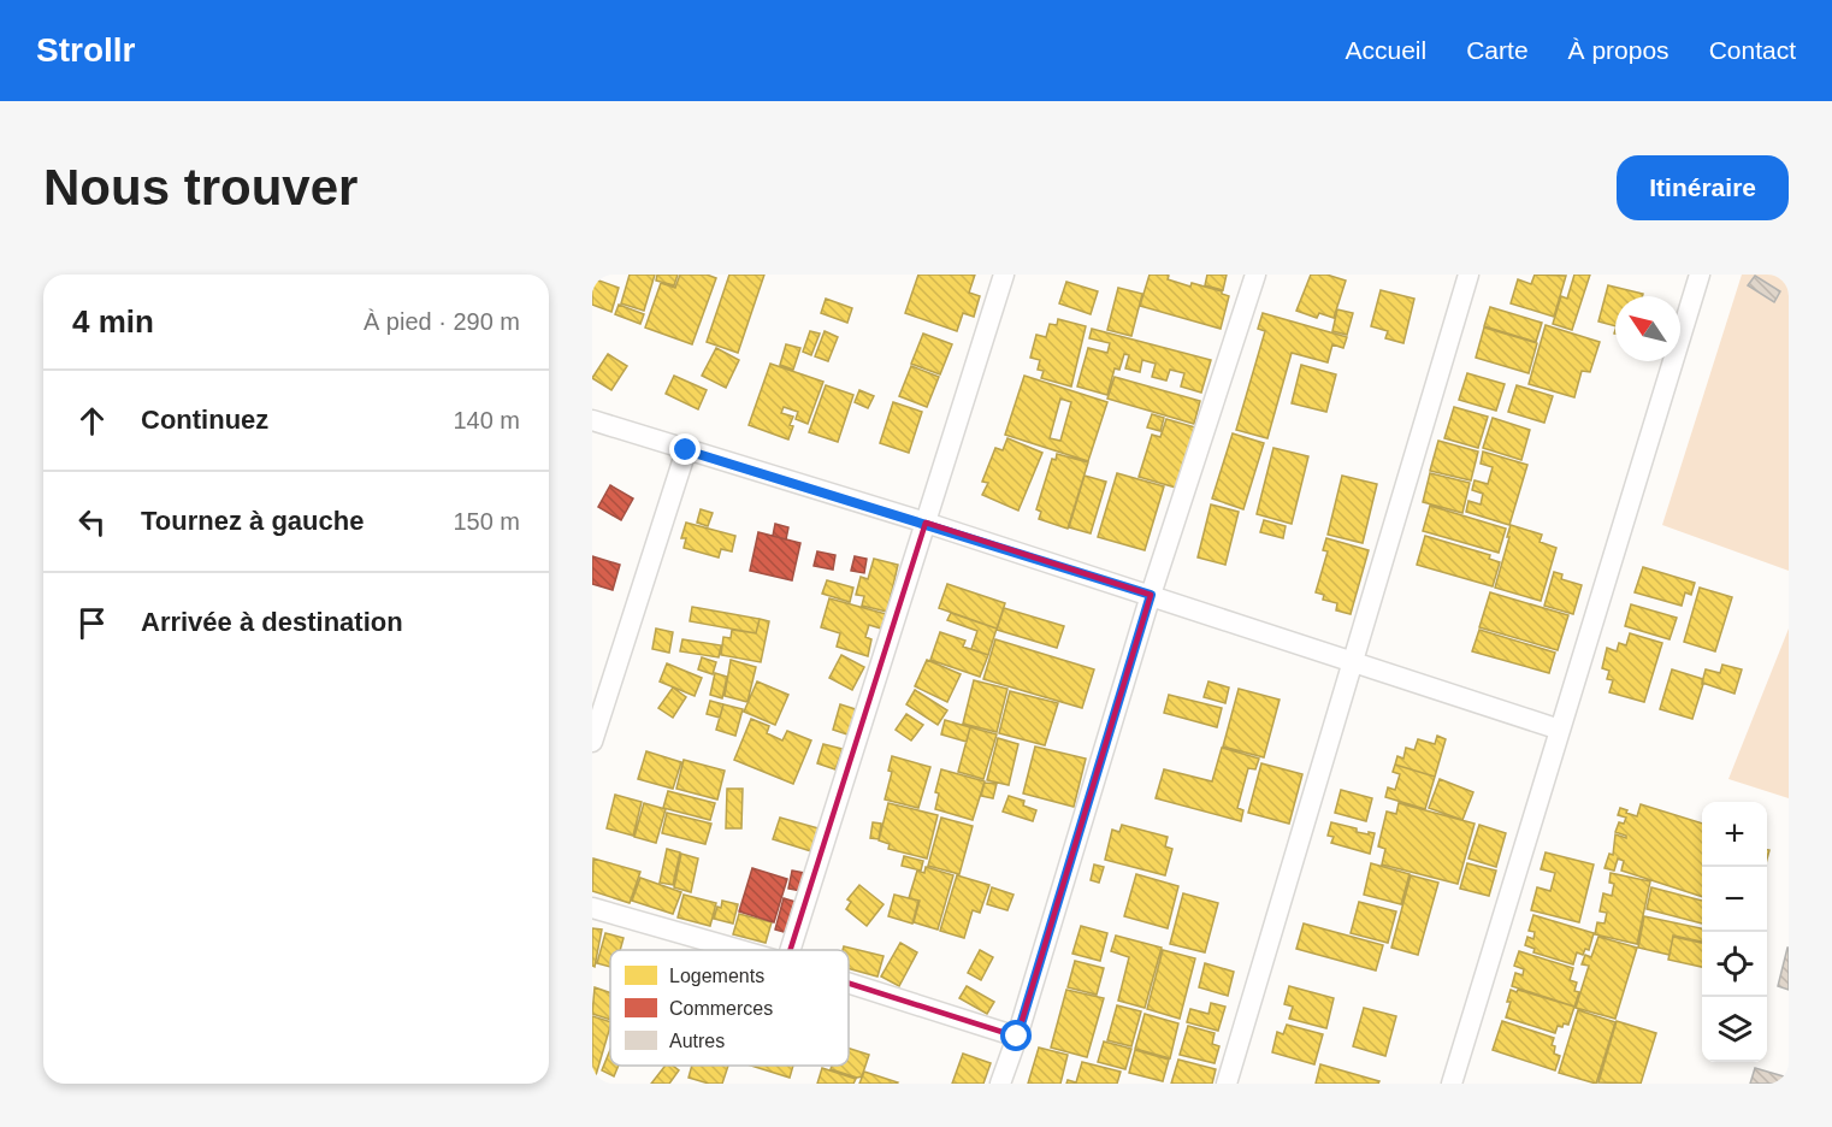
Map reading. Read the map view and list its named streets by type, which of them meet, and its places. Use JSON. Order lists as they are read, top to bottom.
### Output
{
  "legend": ["Logements", "Commerces", "Autres"],
  "north": "top left",
  "page": {
    "header": "Strollr",
    "nav": [
      "Accueil",
      "Carte",
      "À propos",
      "Contact"
    ],
    "buttons": "Itinéraire",
    "title": "Nous trouver",
    "heading": ["4 min", "À pied · 290 m"],
    "list": [
      ["Continuez", "140 m"],
      ["Tournez à gauche", "150 m"],
      "Arrivée à destination"
    ],
    "map_buttons": ["+", "−"]
  }
}
